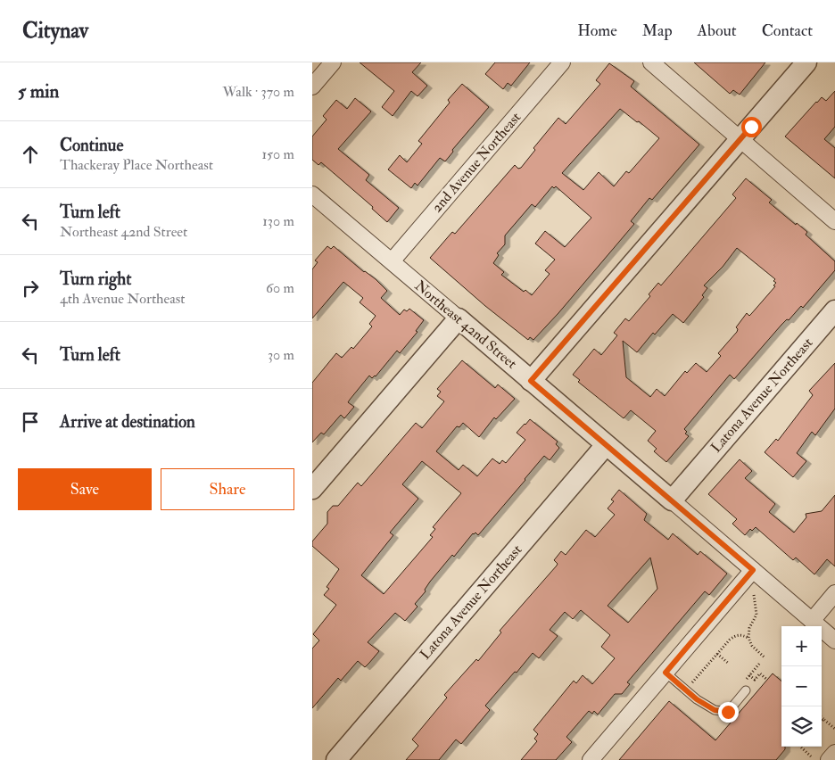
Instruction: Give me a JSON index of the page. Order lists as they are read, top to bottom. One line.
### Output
{"streets":{"street":["2nd Avenue Northeast","Northeast 42nd Street","Latona Avenue Northeast"]},"crossings":[["2nd Avenue Northeast","Northeast 42nd Street"],["Northeast 42nd Street","Latona Avenue Northeast"]],"page":{"header":"Citynav","nav":["Home","Map","About","Contact"],"heading":["5 min","Walk · 370 m"],"list":[["Continue","Thackeray Place Northeast","150 m"],["Turn left","Northeast 42nd Street","130 m"],["Turn right","4th Avenue Northeast","60 m"],["Turn left","30 m"],"Arrive at destination"],"buttons":["Save","Share"],"map_buttons":["+","−"]}}
